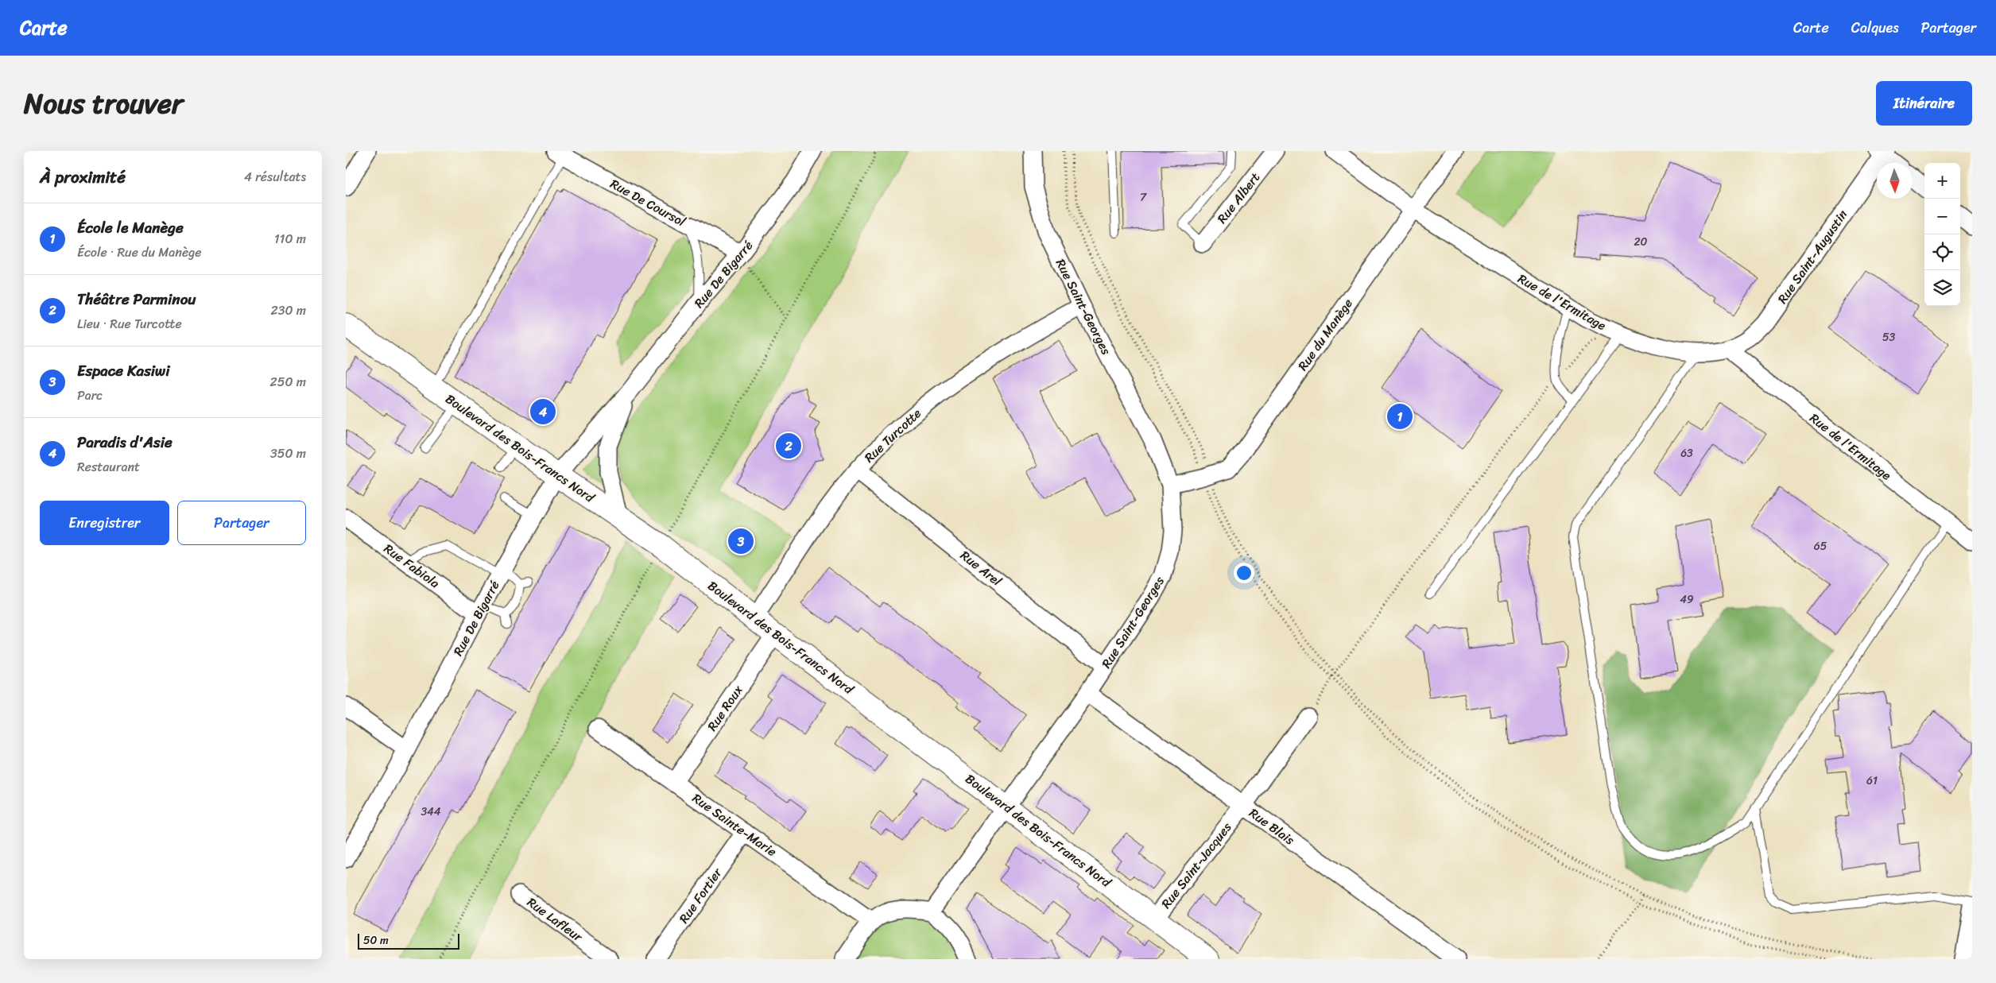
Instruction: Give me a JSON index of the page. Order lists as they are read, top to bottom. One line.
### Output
{"streets":{"street":["Rue Albert","Rue De Coursol","Rue Saint-Augustin","Rue De Bigarré","Rue de l'Ermitage","Rue Saint-Georges","Rue du Manège","Rue Turcotte","Boulevard des Bois-Francs Nord","Rue Fabiola","Rue Arel","Rue Roux","Rue Sainte-Marie","Rue Blais","Rue Saint-Jacques","Rue Fortier","Rue Lafleur"]},"crossings":[["Rue De Coursol","Rue De Bigarré"],["Rue Saint-Augustin","Rue de l'Ermitage"],["Rue De Bigarré","Boulevard des Bois-Francs Nord"],["Rue De Bigarré","Rue Fabiola"],["Rue de l'Ermitage","Rue du Manège"],["Rue Saint-Georges","Rue du Manège"],["Rue Saint-Georges","Rue Turcotte"],["Rue Saint-Georges","Boulevard des Bois-Francs Nord"],["Rue Saint-Georges","Rue Arel"],["Rue Saint-Georges","Rue Blais"],["Rue Turcotte","Boulevard des Bois-Francs Nord"],["Rue Turcotte","Rue Arel"],["Boulevard des Bois-Francs Nord","Rue Roux"],["Boulevard des Bois-Francs Nord","Rue Saint-Jacques"],["Rue Roux","Rue Sainte-Marie"],["Rue Sainte-Marie","Rue Fortier"],["Rue Blais","Rue Saint-Jacques"]],"house_numbers":["7","20","53","63","65","49","61","344"],"scale_bar":"50 m","north":"bottom","page":{"header":"Carte","nav":["Carte","Calques","Partager"],"title":"Nous trouver","buttons":["Itinéraire",["Enregistrer","Partager"]],"heading":["À proximité","4 résultats"],"map_buttons":["+","−"],"list":[{"mark":"1","name":"École le Manège","note":"École · Rue du Manège","value":"110 m"},{"mark":"2","name":"Théâtre Parminou","note":"Lieu · Rue Turcotte","value":"230 m"},{"mark":"3","name":"Espace Kasiwi","note":"Parc","value":"250 m"},{"mark":"4","name":"Paradis d'Asie","note":"Restaurant","value":"350 m"}],"pins":["4","1","2","3"],"scale":"50 m"}}
